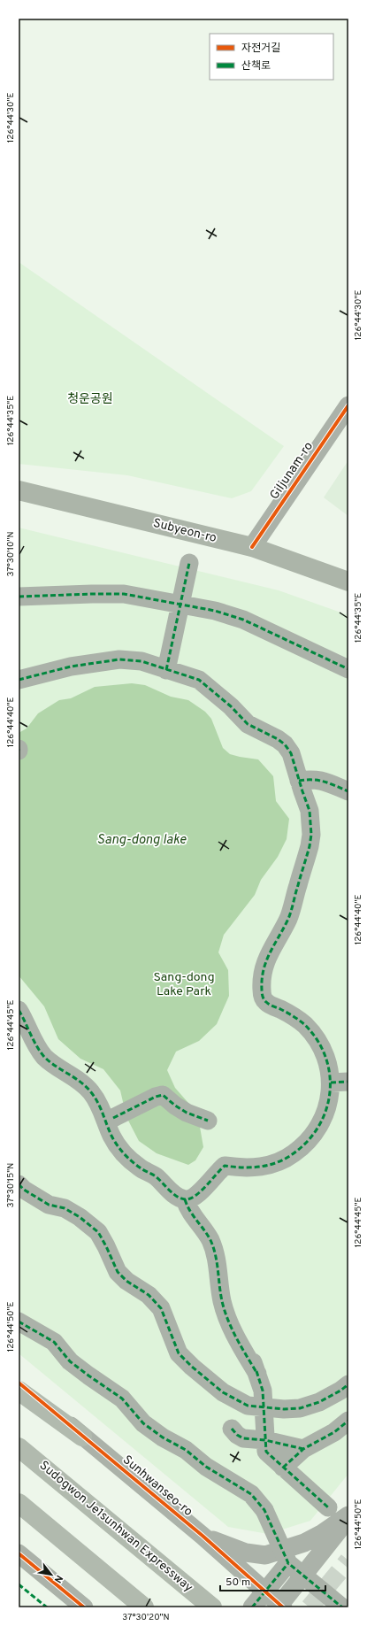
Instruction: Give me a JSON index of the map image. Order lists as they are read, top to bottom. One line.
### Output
{"streets":{"highway":["Sudogwon Je1sunhwan Expressway"],"main road":["Subyeon-ro"],"street":["Giljunam-ro","Sunhwanseo-ro"]},"crossings":[["Giljunam-ro","Subyeon-ro"]],"water":["Sang-dong lake"],"parks":["청운공원","Sang-dong Lake Park"],"legend":["자전거길","산책로"],"scale_bar":"50 m","north":"bottom right","coordinates":["126°44'30\"E","126°44'35\"E","37°30'10\"N","126°44'40\"E","126°44'45\"E","37°30'15\"N","126°44'50\"E","37°30'20\"N"]}
